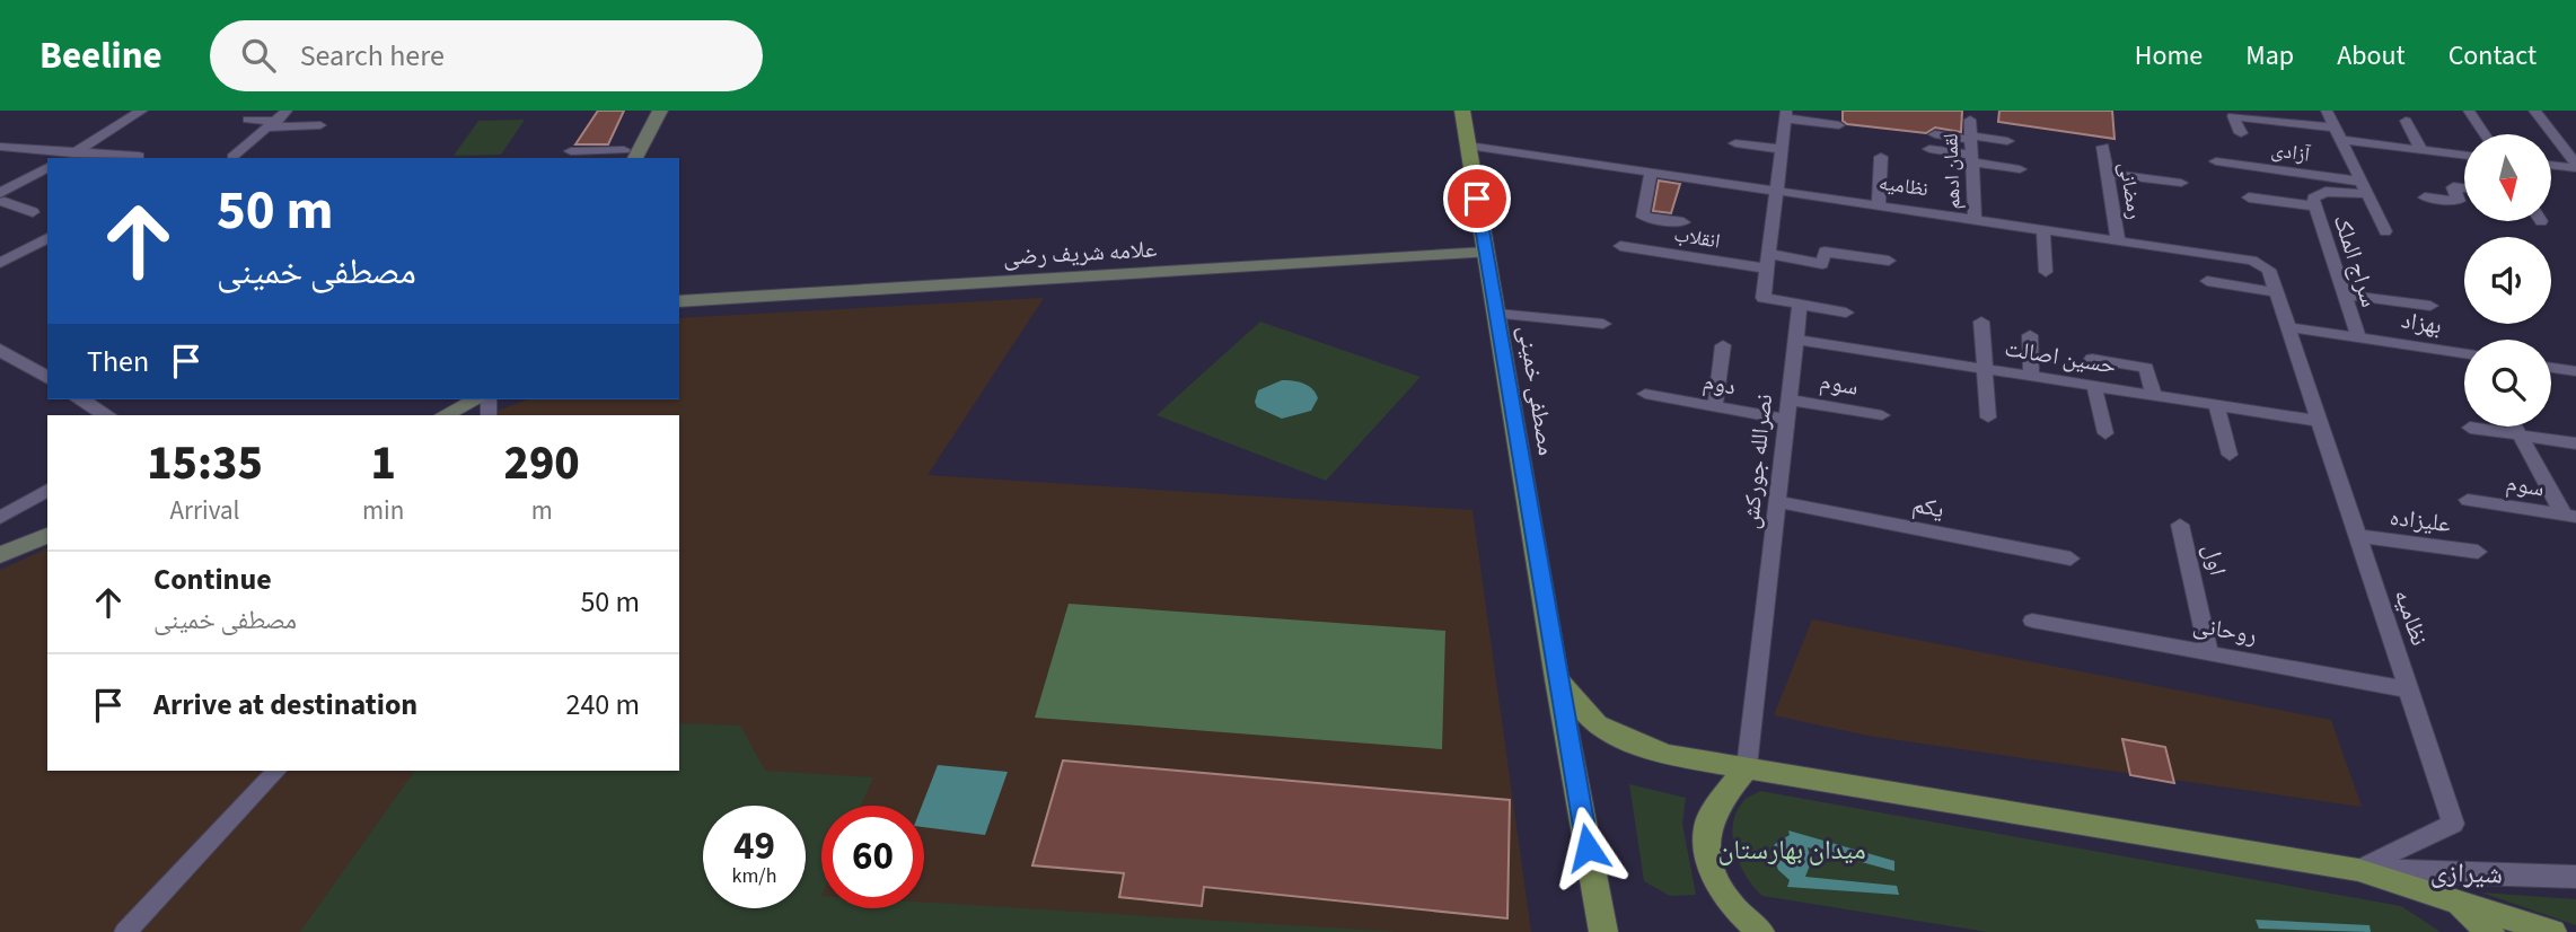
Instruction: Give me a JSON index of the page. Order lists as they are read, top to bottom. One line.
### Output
{"streets":{"main road":["علامه شریف رضی","مصطفی خمینی"],"street":["آزادی","لقمان ادهم","نظامیه","رمضانی","انقلاب","سراج الملک","بهزاد","حسین اصالت","دوم","سوم","نصرالله جورکش","یکم","علیزاده","اول","روحانی","شیرازی"]},"crossings":[["آزادی","سراج الملک"],["لقمان ادهم","نظامیه"],["نظامیه","رمضانی"],["نظامیه","حسین اصالت"],["نظامیه","مصطفی خمینی"],["نظامیه","علیزاده"],["نظامیه","روحانی"],["نظامیه","شیرازی"],["علامه شریف رضی","مصطفی خمینی"],["سراج الملک","بهزاد"],["حسین اصالت","نصرالله جورکش"],["دوم","نصرالله جورکش"],["سوم","نصرالله جورکش"],["نصرالله جورکش","یکم"],["اول","روحانی"]],"parks":["میدان بهارستان"],"north":"bottom","page":{"header":"Beeline","search":"Search here","nav":["Home","Map","About","Contact"],"turn":["50 m","مصطفی خمینی"],"then":"Then","eta":["15:35","Arrival","1","min","290","m"],"list":[{"name":"Continue","note":"مصطفی خمینی","value":"50 m"},{"name":"Arrive at destination","value":"240 m"}],"speed":"49 km/h","limit":"60"}}
